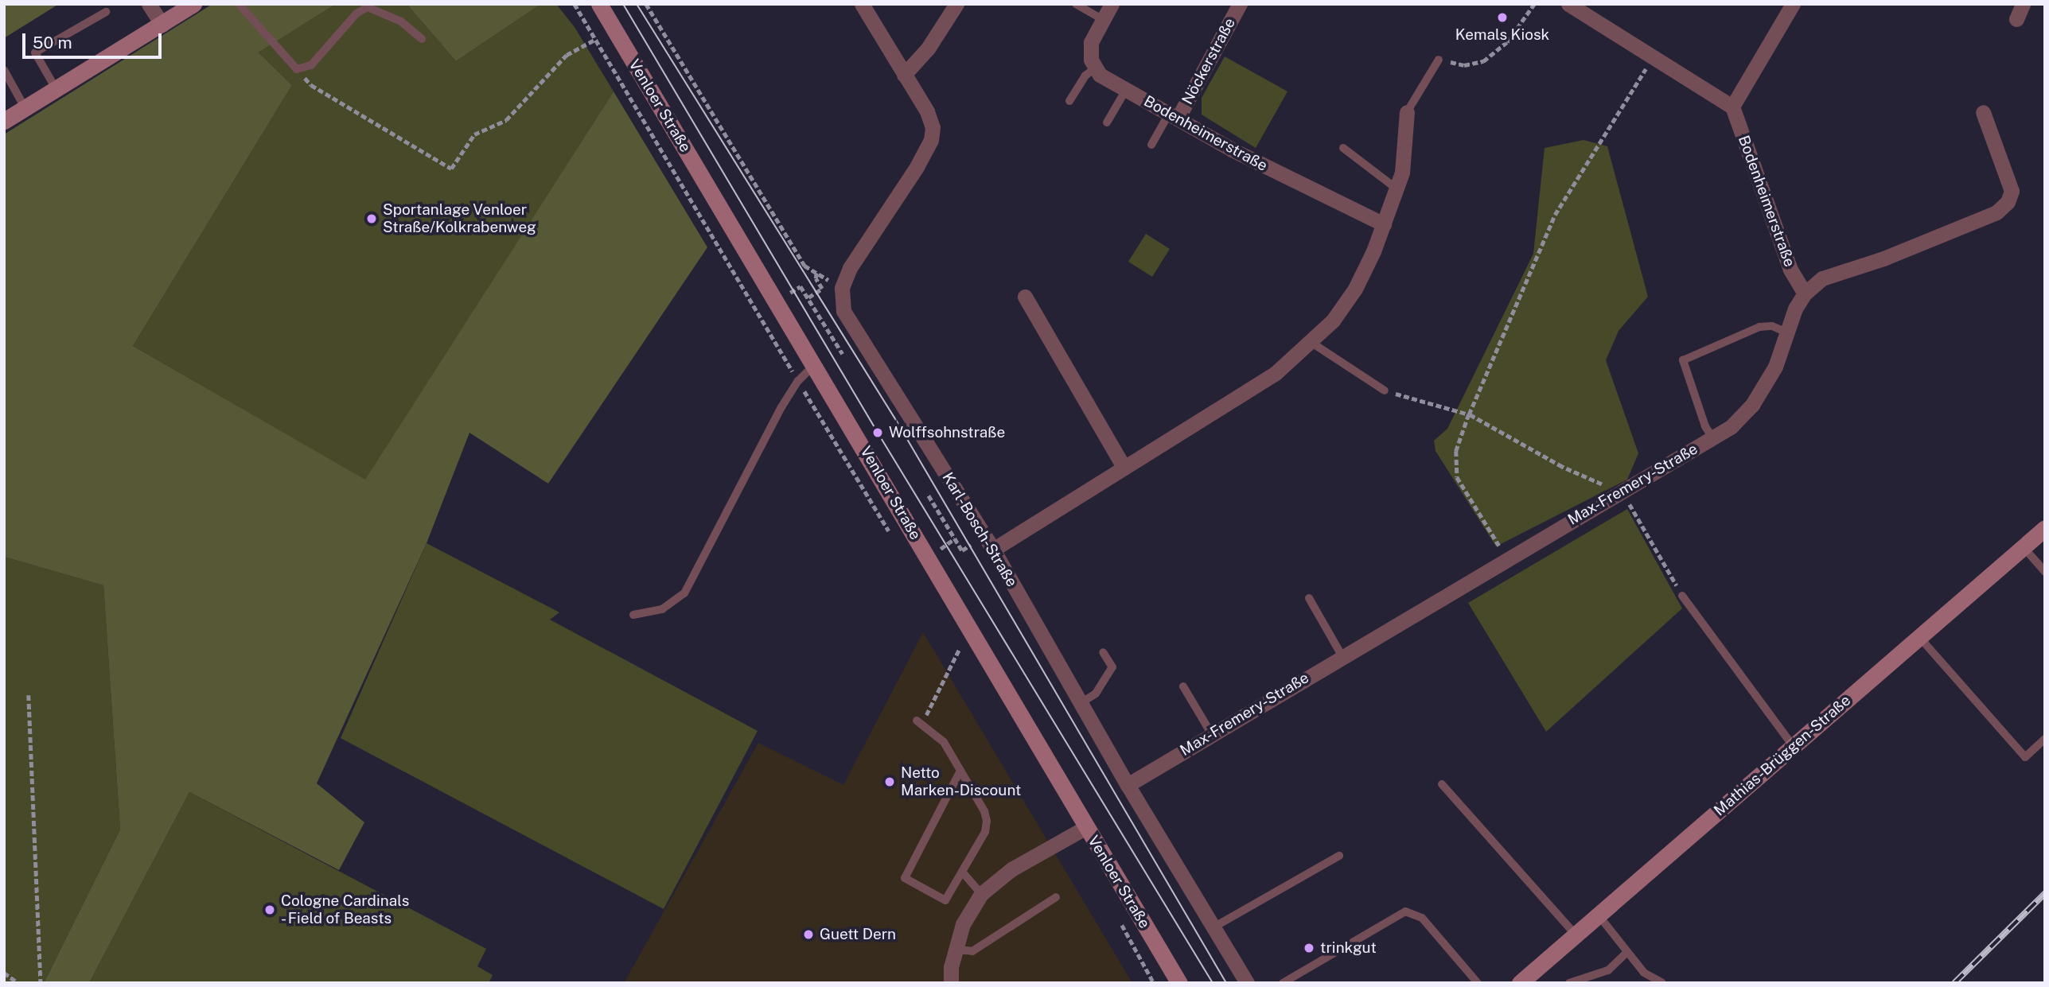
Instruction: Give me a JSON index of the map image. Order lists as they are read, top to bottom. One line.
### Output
{"streets":{"main road":["Venloer Straße","Mathias-Brüggen-Straße"],"street":["Nöckerstraße","Bodenheimerstraße","Max-Fremery-Straße","Karl-Bosch-Straße"]},"crossings":[["Nöckerstraße","Bodenheimerstraße"],["Bodenheimerstraße","Max-Fremery-Straße"],["Max-Fremery-Straße","Karl-Bosch-Straße"]],"places":["Kemals Kiosk","Sportanlage Venloer Straße/Kolkrabenweg","Wolffsohnstraße","Netto Marken-Discount","Cologne Cardinals - Field of Beasts","Guett Dern","trinkgut"],"scale_bar":"50 m"}
